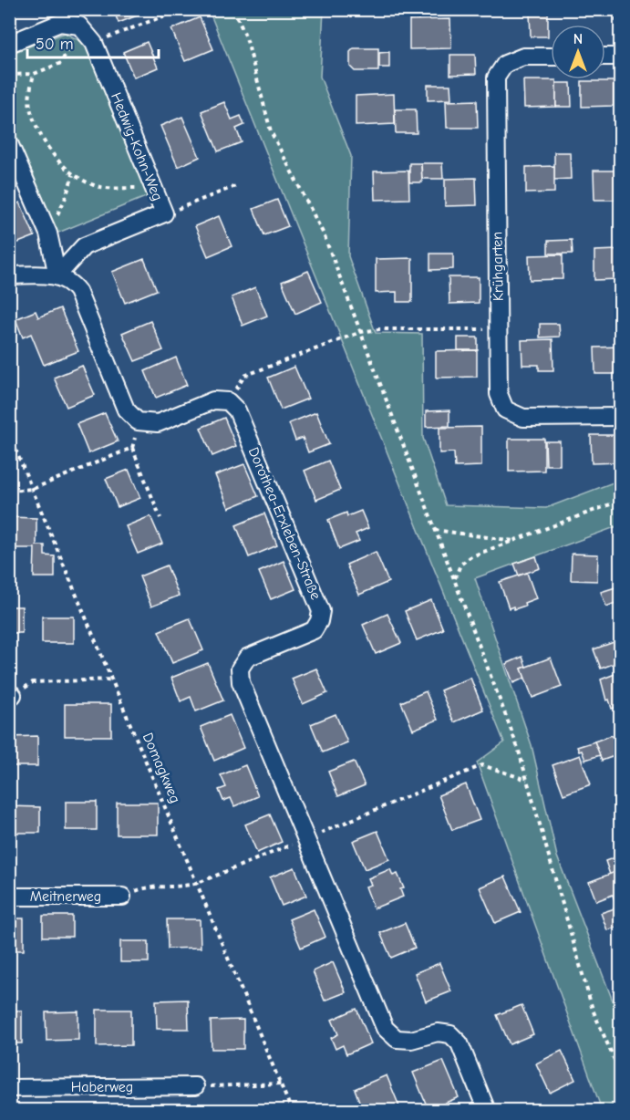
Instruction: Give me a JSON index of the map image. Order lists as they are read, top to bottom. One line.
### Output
{"streets":{"street":["Hedwig-Kohn-Weg","Krühgarten","Dorothea-Erxleben-Straße","Meitnerweg","Haberweg"],"path":["Domagkweg"]},"scale_bar":"50 m","north":"top"}
